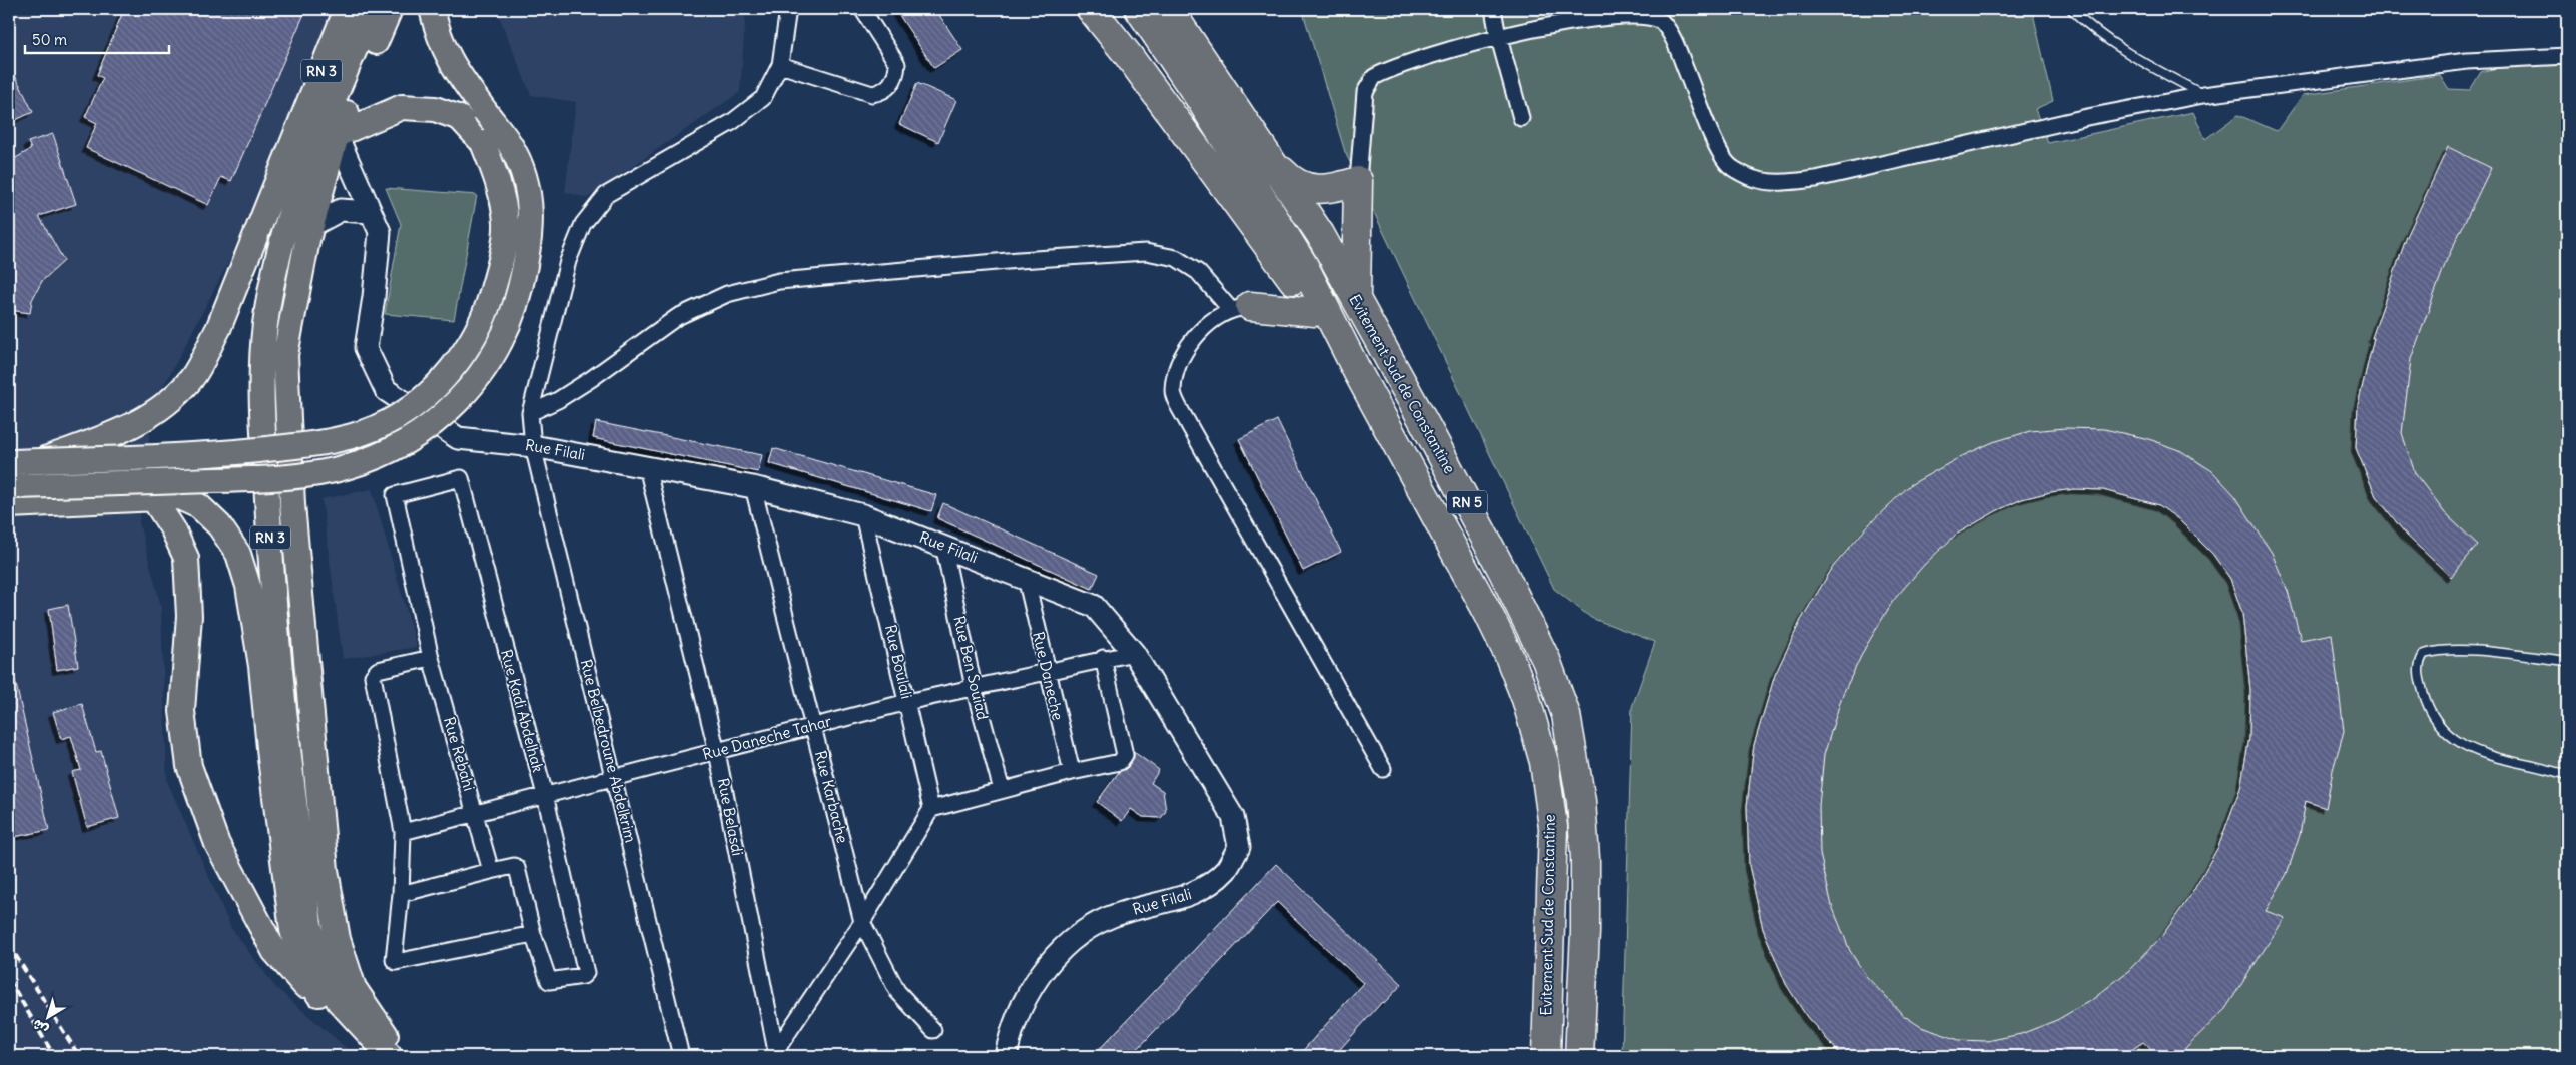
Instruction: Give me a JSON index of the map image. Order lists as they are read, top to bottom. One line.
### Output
{"streets":{"highway":["Evitement Sud de Constantine","RN 5"],"main road":["RN 3"],"street":["Rue Filali","Rue Boulali","Rue Ben Souiad","Rue Daneche","Rue Kadi Abdelhak","Rue Daneche Tahar","Rue Belbedroune Abdelkrim","Rue Rebahi","Rue Karbache","Rue Belasdi"]},"crossings":[["RN 3","Rue Filali"],["Rue Filali","Rue Boulali"],["Rue Filali","Rue Ben Souiad"],["Rue Filali","Rue Daneche"],["Rue Filali","Rue Daneche Tahar"],["Rue Filali","Rue Belbedroune Abdelkrim"],["Rue Filali","Rue Karbache"],["Rue Filali","Rue Belasdi"],["Rue Boulali","Rue Daneche Tahar"],["Rue Ben Souiad","Rue Daneche Tahar"],["Rue Daneche","Rue Daneche Tahar"],["Rue Kadi Abdelhak","Rue Daneche Tahar"],["Rue Kadi Abdelhak","Rue Rebahi"],["Rue Daneche Tahar","Rue Belbedroune Abdelkrim"],["Rue Daneche Tahar","Rue Rebahi"],["Rue Daneche Tahar","Rue Karbache"],["Rue Daneche Tahar","Rue Belasdi"]],"scale_bar":"50 m","north":"bottom left"}
